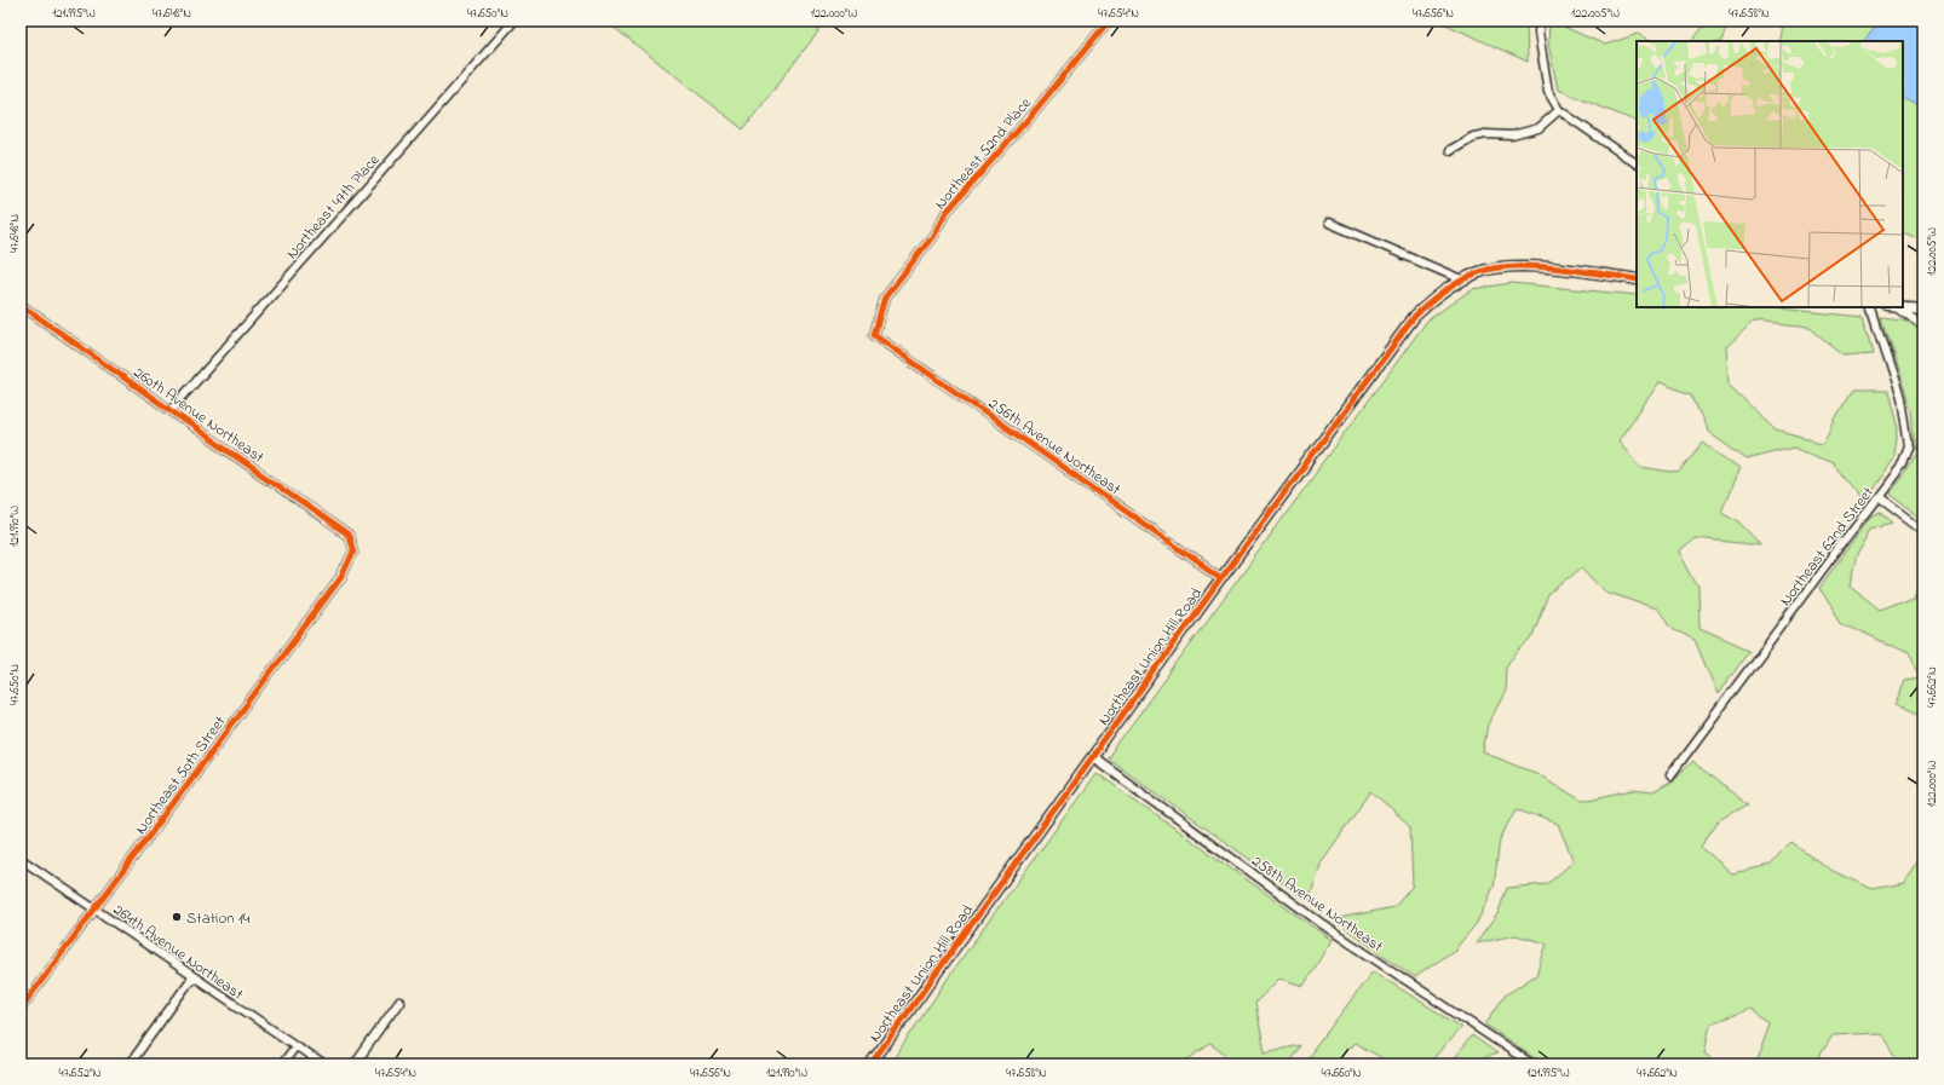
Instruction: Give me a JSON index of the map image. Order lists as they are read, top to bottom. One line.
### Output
{"streets":{"street":["Northeast 52nd Place","Northeast 47th Place","260th Avenue Northeast","256th Avenue Northeast","Northeast 62nd Street","Northeast Union Hill Road","Northeast 50th Street","258th Avenue Northeast","264th Avenue Northeast"]},"crossings":[["Northeast 52nd Place","256th Avenue Northeast"],["Northeast 47th Place","260th Avenue Northeast"],["260th Avenue Northeast","Northeast 50th Street"],["256th Avenue Northeast","Northeast Union Hill Road"],["Northeast Union Hill Road","258th Avenue Northeast"],["Northeast 50th Street","264th Avenue Northeast"]],"places":["Station 14"],"coordinates":["121.995°W","47.648°N","47.650°N","122.000°W","47.654°N","47.656°N","122.005°W","47.658°N","121.990°W","47.662°N","47.652°N","47.660°N"]}
